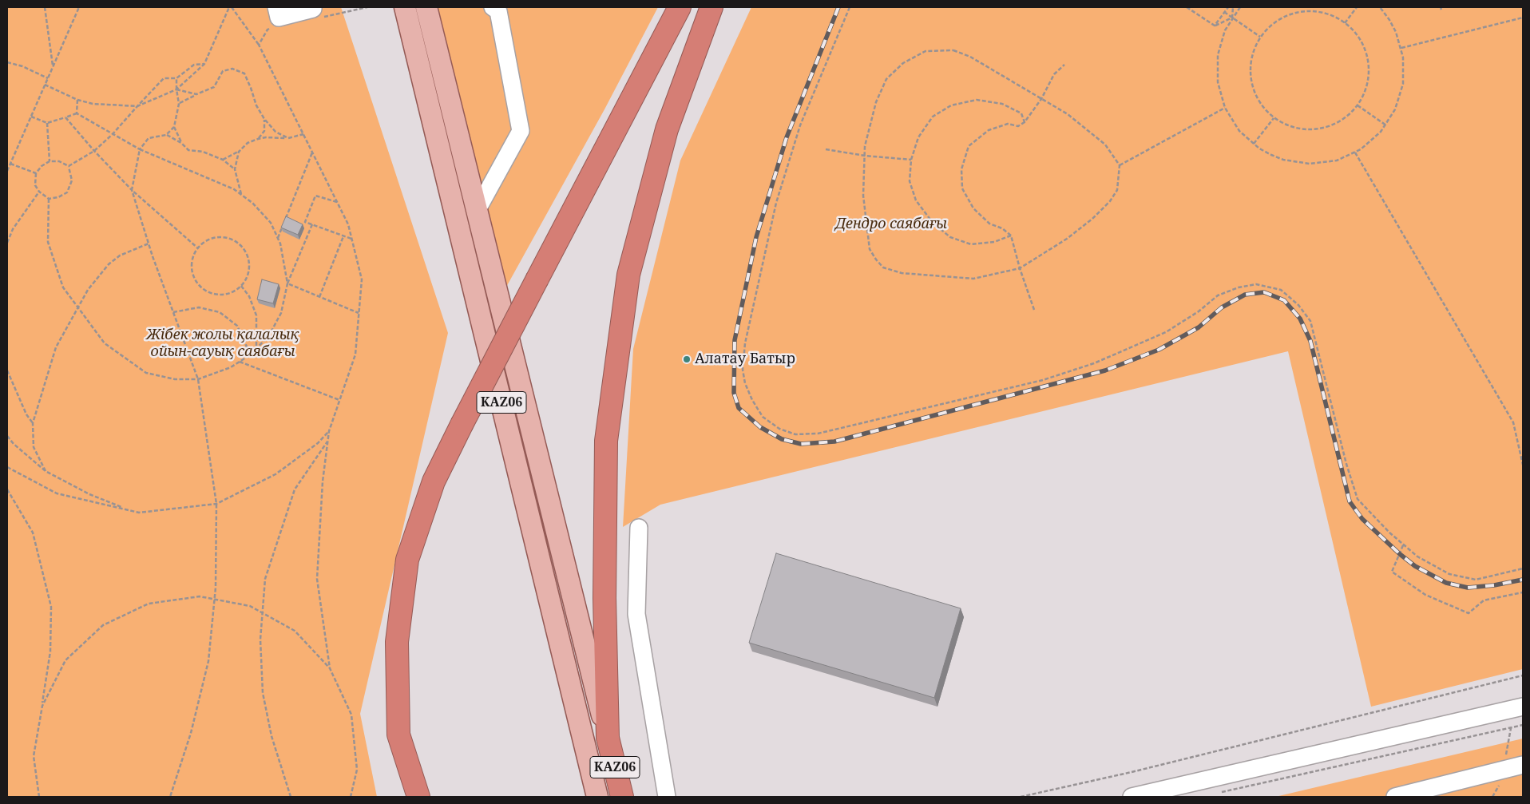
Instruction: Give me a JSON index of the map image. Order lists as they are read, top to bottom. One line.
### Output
{"streets":{"highway":["KАZ06"]},"parks":["Дендро саябағы","Жібек жолы қалалық ойын-сауық саябағы"],"places":["Алатау Батыр"]}
